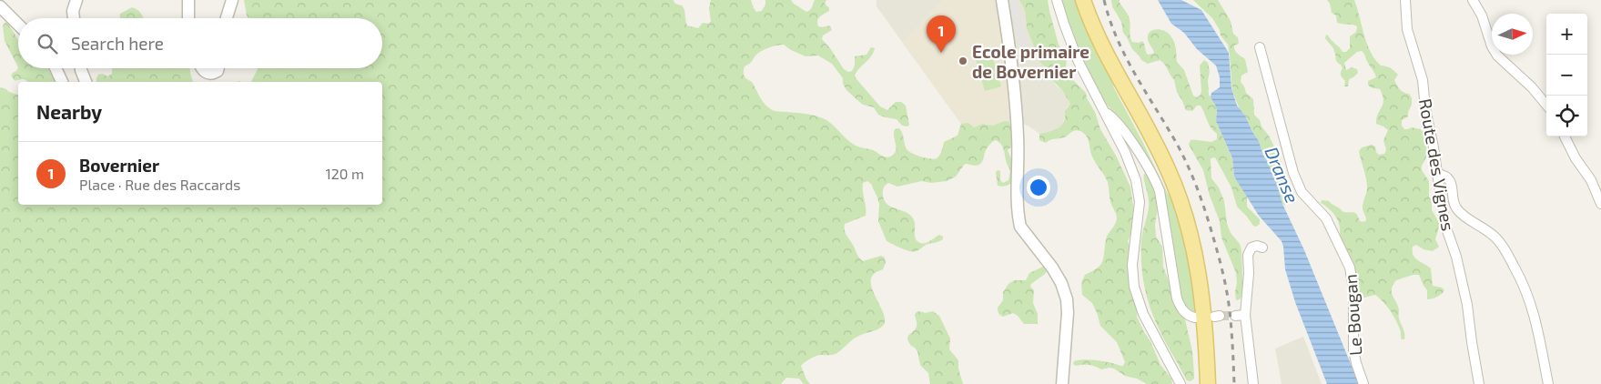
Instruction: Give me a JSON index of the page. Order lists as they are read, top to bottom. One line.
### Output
{"streets":{"street":["Route des Vignes","Le Bougan"]},"water":["Dranse"],"places":["Ecole primaire de Bovernier"],"north":"right","page":{"map_buttons":["+","−"],"pins":"1","search":"Search here","heading":"Nearby","list":[{"mark":"1","name":"Bovernier","note":"Place · Rue des Raccards","value":"120 m"}]}}
